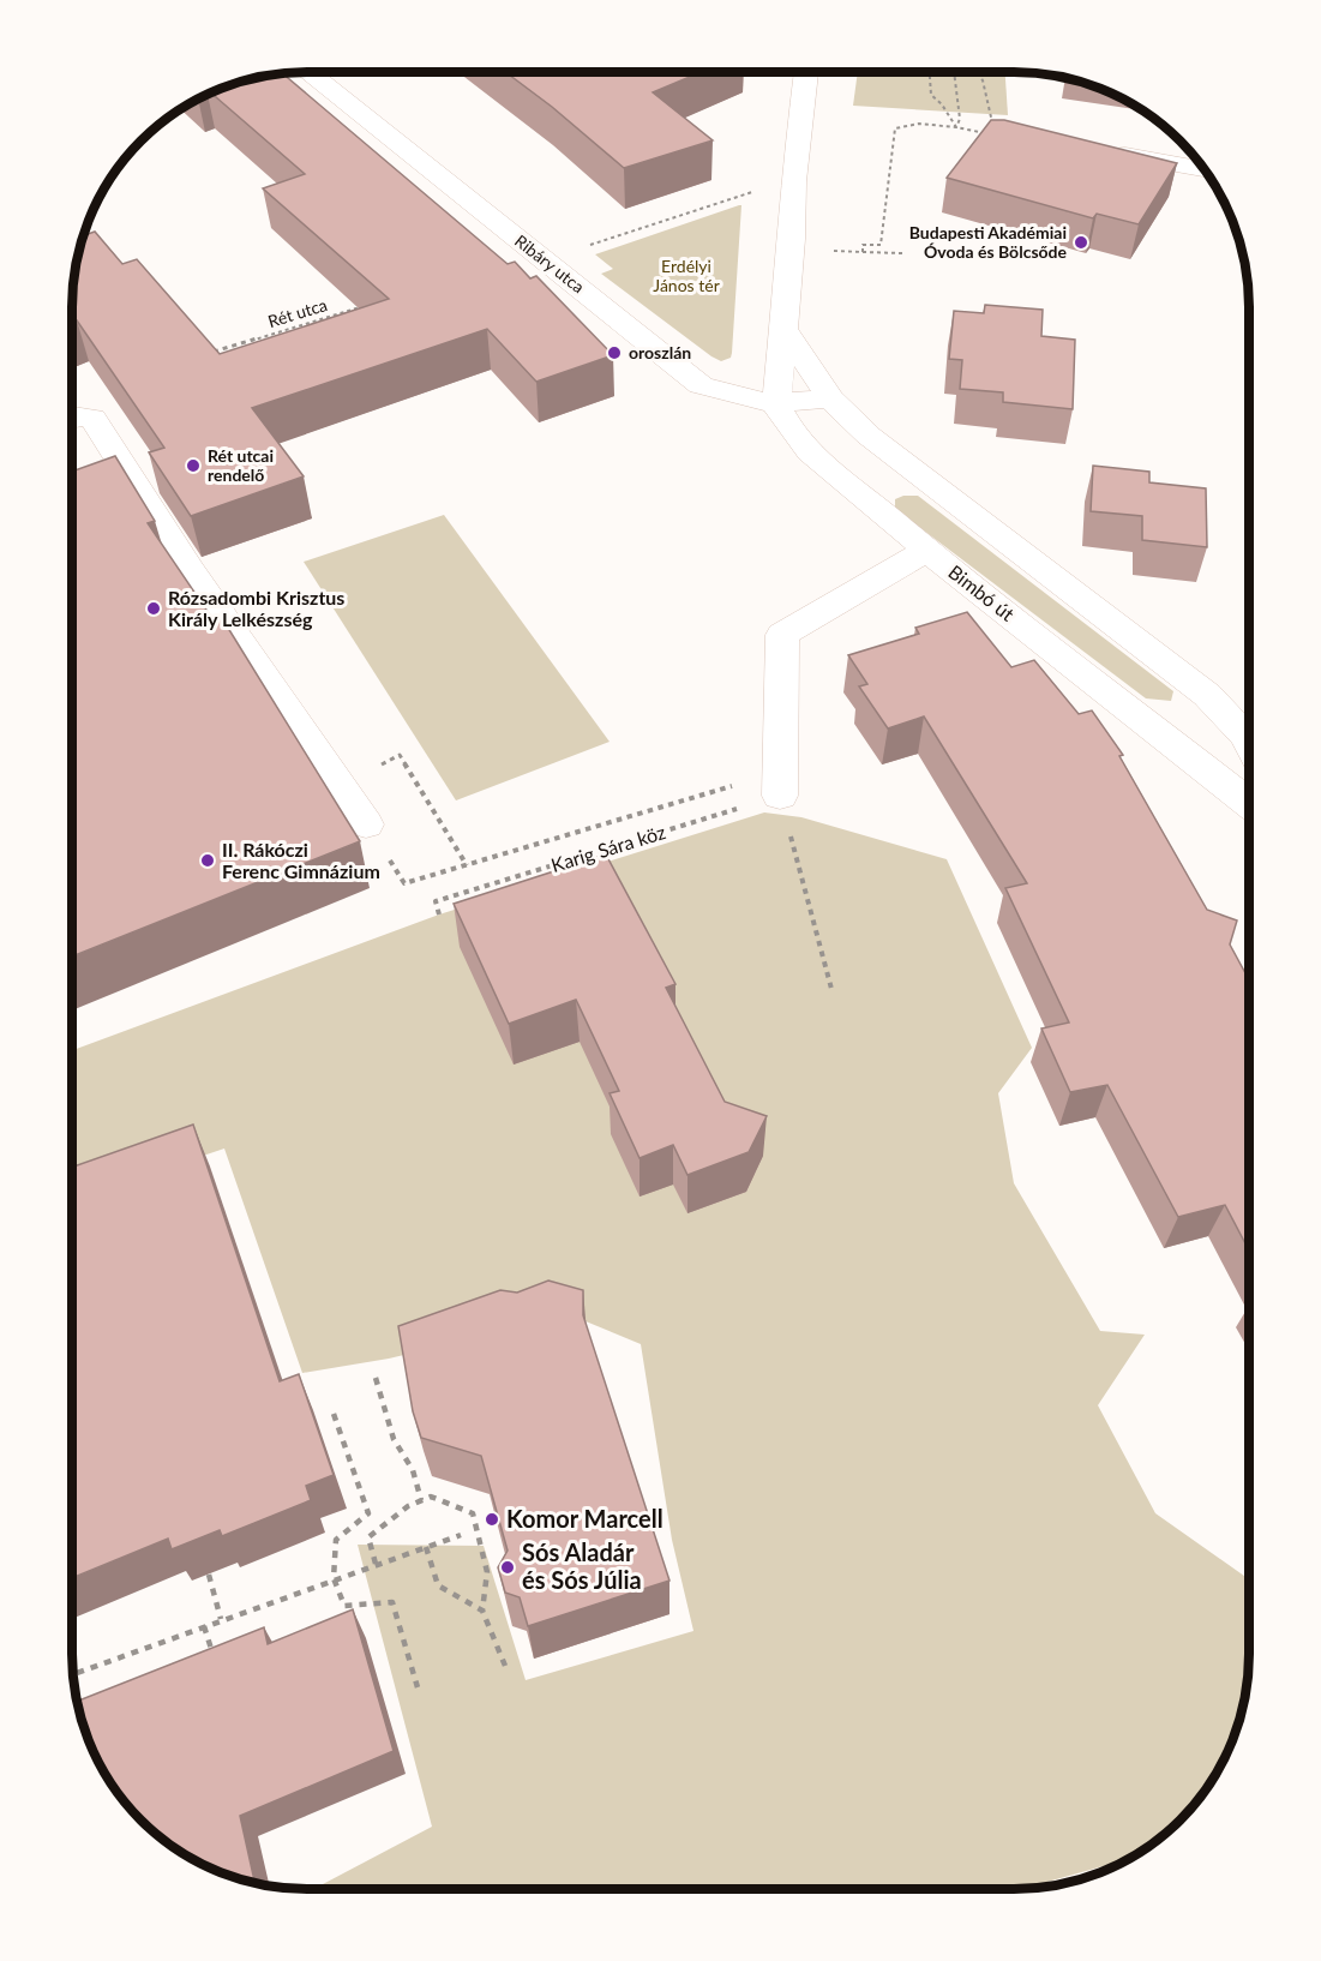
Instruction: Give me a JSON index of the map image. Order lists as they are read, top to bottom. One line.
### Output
{"streets":{"street":["Ribáry utca","Bimbó út"],"path":["Rét utca","Karig Sára köz"]},"crossings":[["Ribáry utca","Bimbó út"]],"parks":["Erdélyi János tér"],"places":["Budapesti Akadémiai Óvoda és Bölcsőde","oroszlán","Rét utcai rendelő","Rózsadombi Krisztus Király Lelkészség","II. Rákóczi Ferenc Gimnázium","Komor Marcell","Sós Aladár és Sós Júlia"]}
